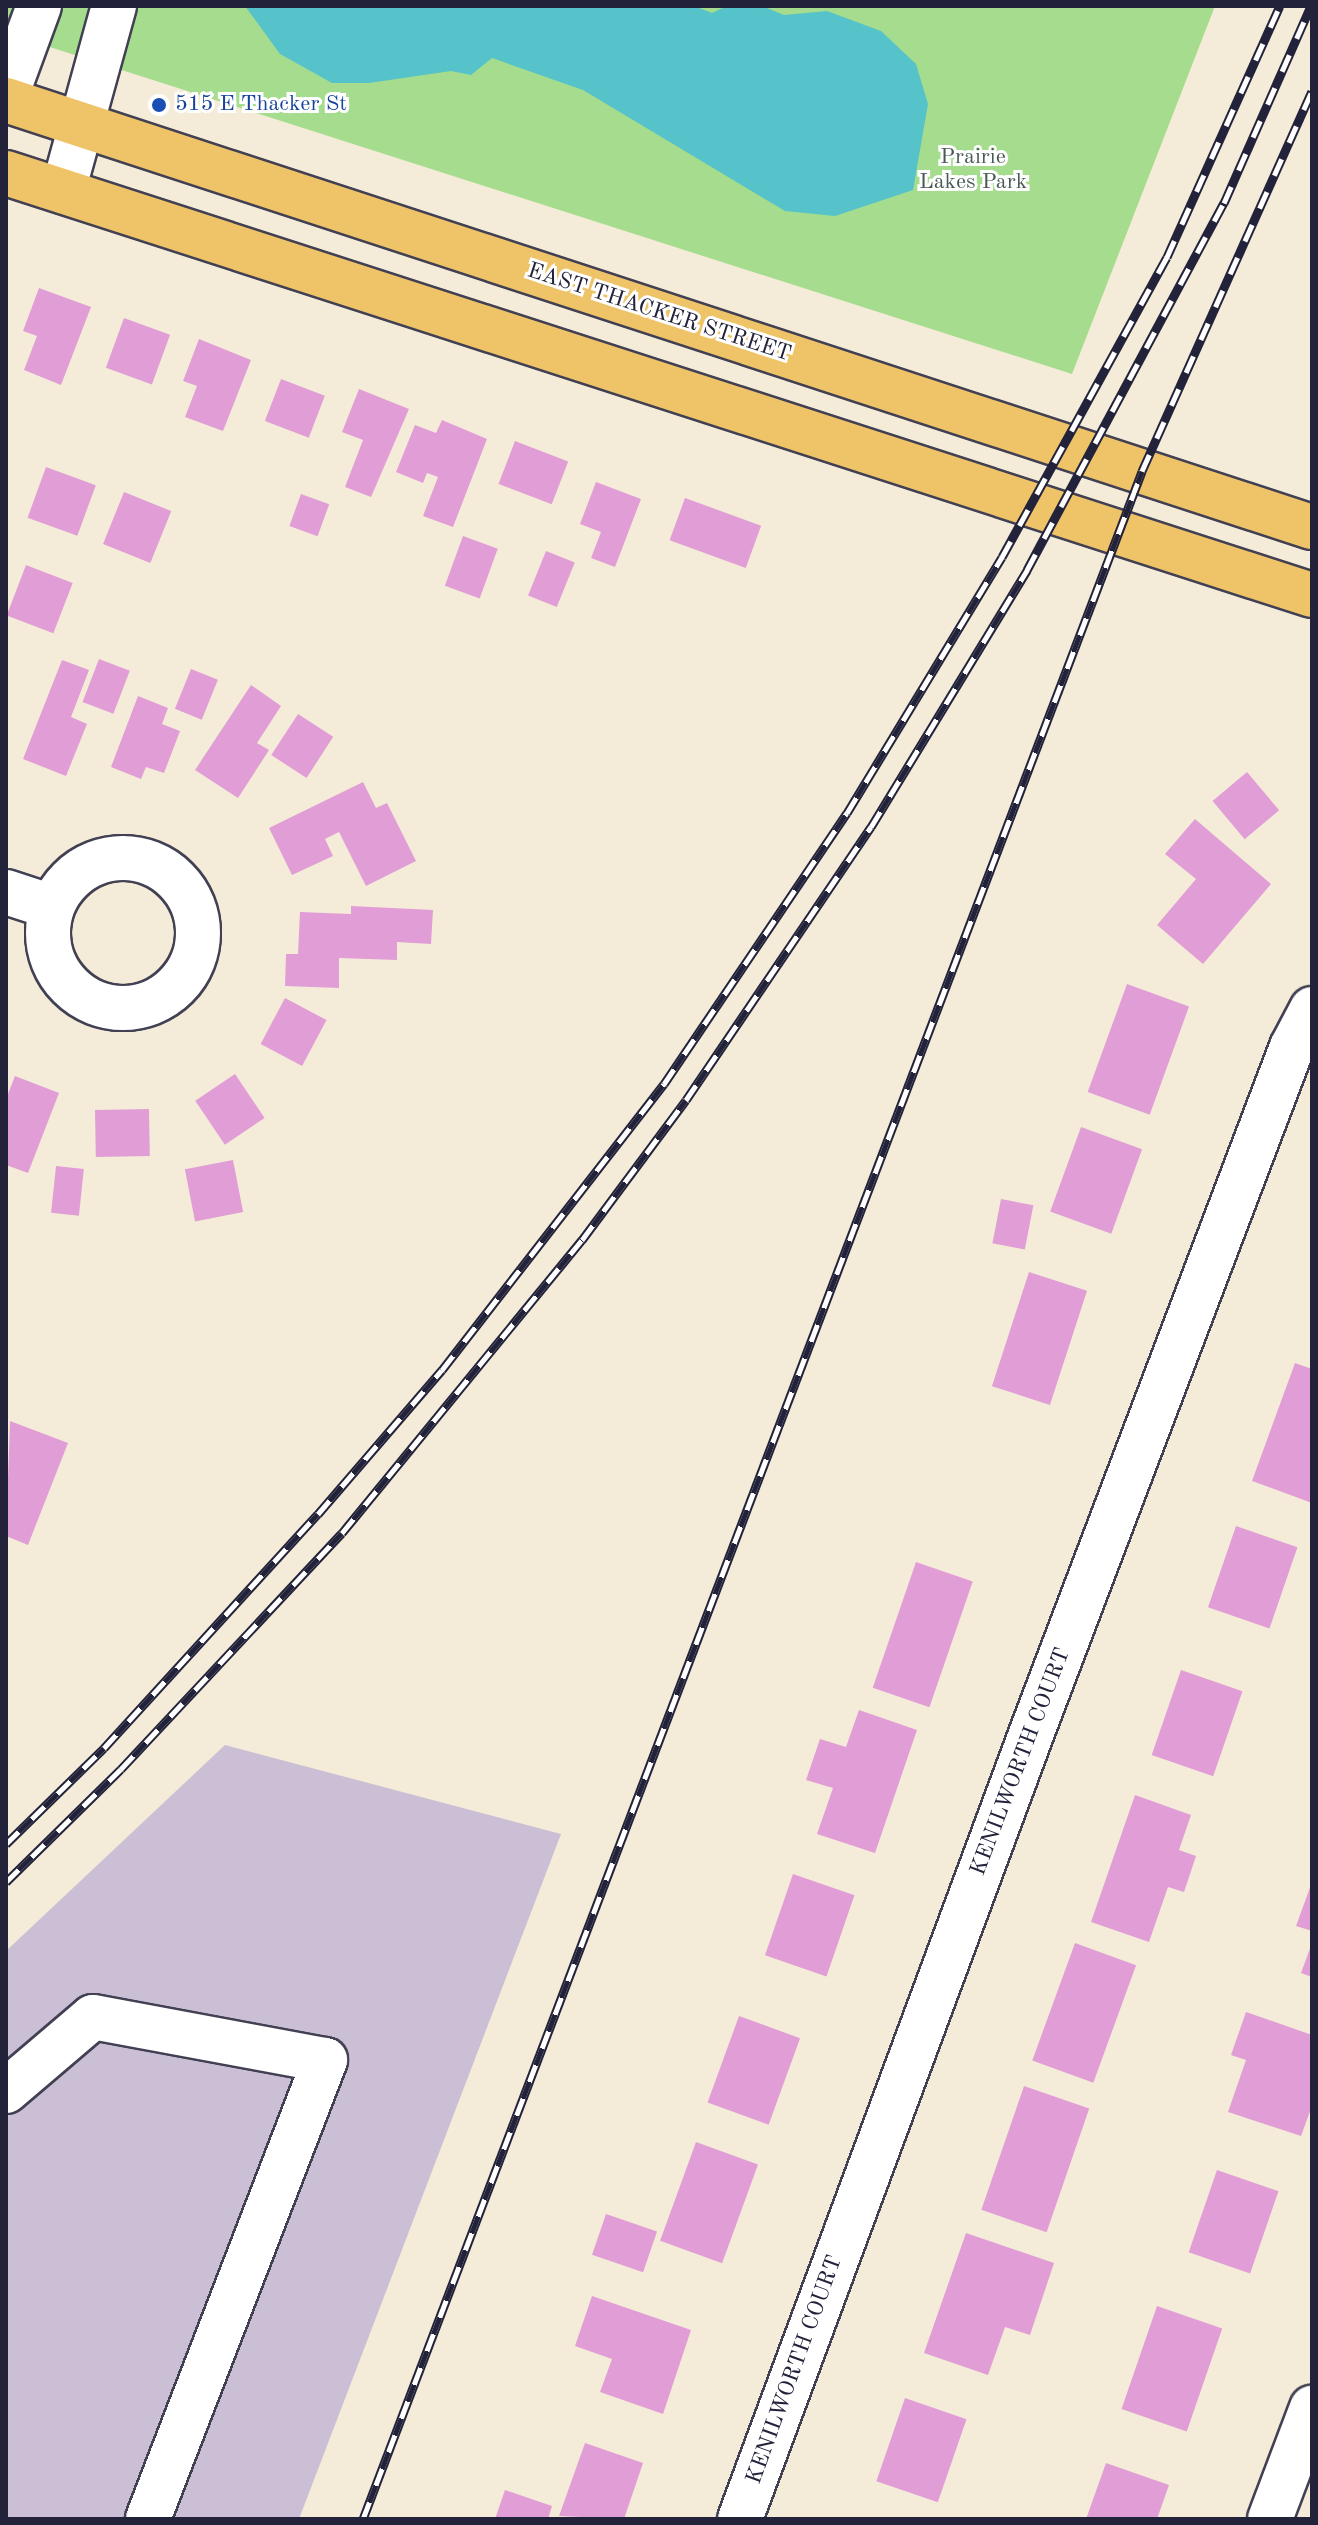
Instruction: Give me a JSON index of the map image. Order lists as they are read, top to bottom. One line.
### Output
{"streets":{"main road":["EAST THACKER STREET"],"street":["KENILWORTH COURT"]},"parks":["Prairie Lakes Park"],"places":["515 E Thacker St"]}
